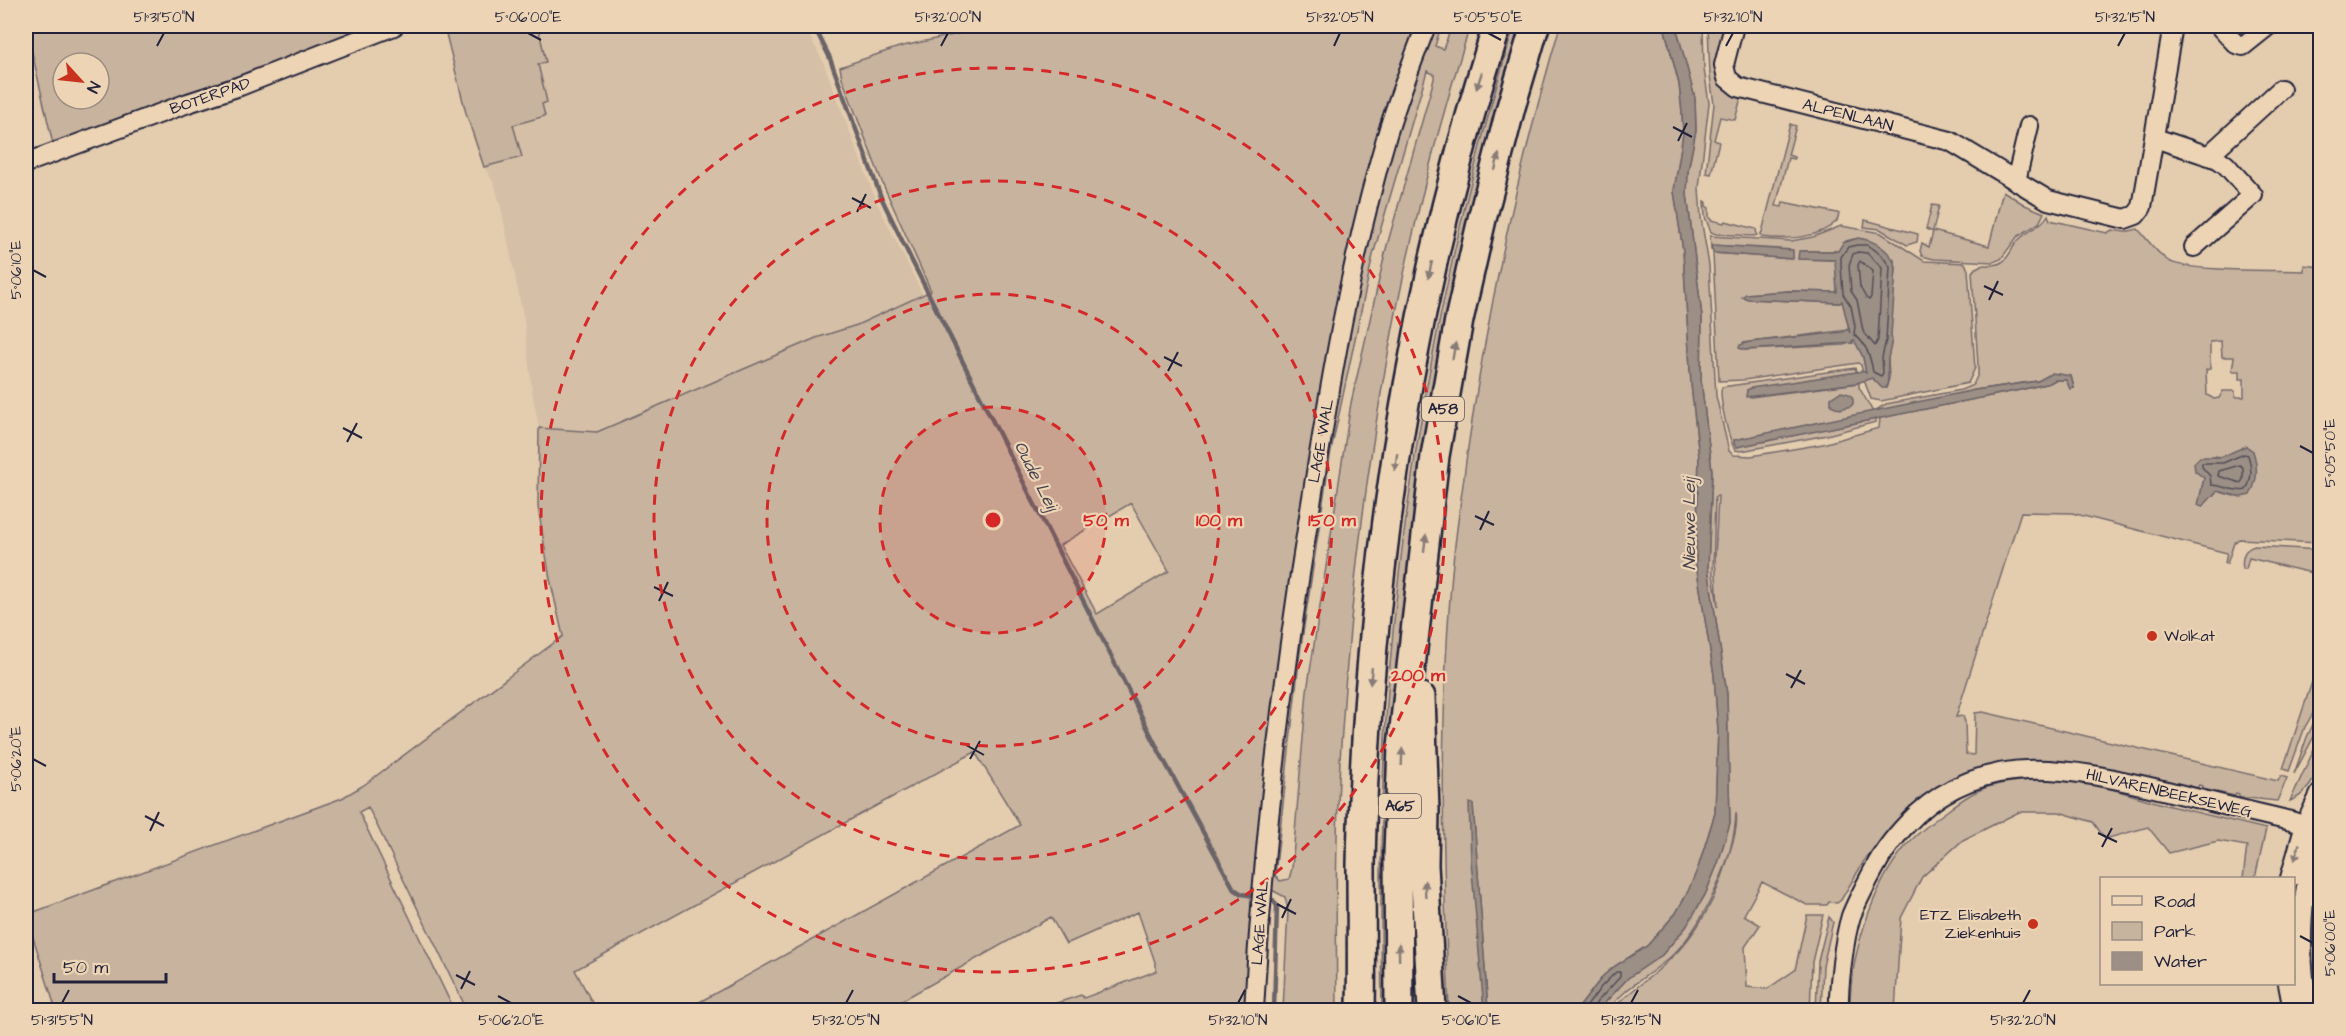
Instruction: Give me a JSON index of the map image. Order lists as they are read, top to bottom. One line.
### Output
{"streets":{"highway":["A58","A65"],"street":["BOTERPAD","ALPENLAAN","LAGE WAL","HILVARENBEEKSEWEG"]},"crossings":[["A58","A65"]],"water":["Oude Leij","Nieuwe Leij"],"places":["Wolkat","ETZ Elisabeth Ziekenhuis"],"legend":["Road","Park","Water"],"scale_bar":"50 m","north":"bottom right","coordinates":["51°31'50\"N","5°06'00\"E","51°32'00\"N","51°32'05\"N","5°05'50\"E","51°32'10\"N","51°32'15\"N","5°06'10\"E","5°06'20\"E","51°31'55\"N","51°32'20\"N"],"rings":["50 m","100 m","150 m","200 m"]}
